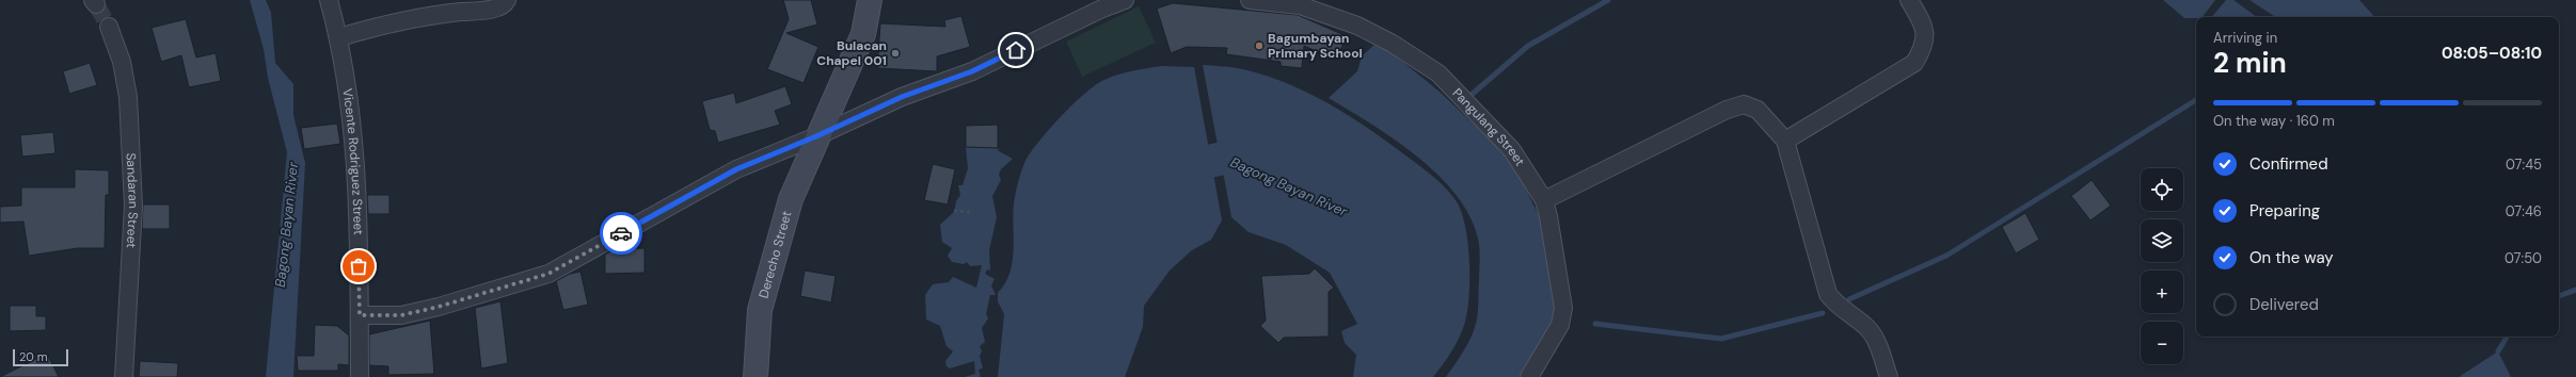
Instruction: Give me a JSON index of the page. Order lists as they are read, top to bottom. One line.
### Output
{"streets":{"main road":["Derecho Street"],"street":["Pangulang Street","Vicente Rodriguez Street","Sandaran Street"]},"water":["Bagong Bayan River"],"places":["Bagumbayan Primary School","Bulacan Chapel 001"],"scale_bar":"20 m","page":{"heading":["2 min","Arriving in","08:05–08:10"],"bar":"On the way · 160 m","list":[["Confirmed","07:45"],["Preparing","07:46"],["On the way","07:50"],"Delivered"],"map_buttons":["+","−"],"scale":"20 m"}}
